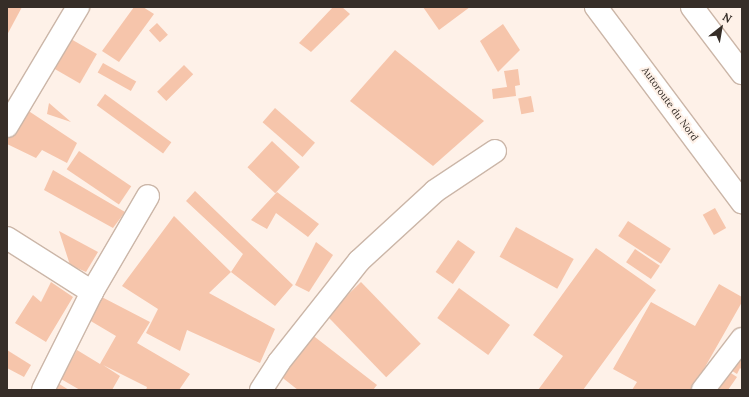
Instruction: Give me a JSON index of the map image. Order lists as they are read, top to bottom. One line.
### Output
{"streets":{"main road":["Autoroute du Nord"]},"north":"top right"}
